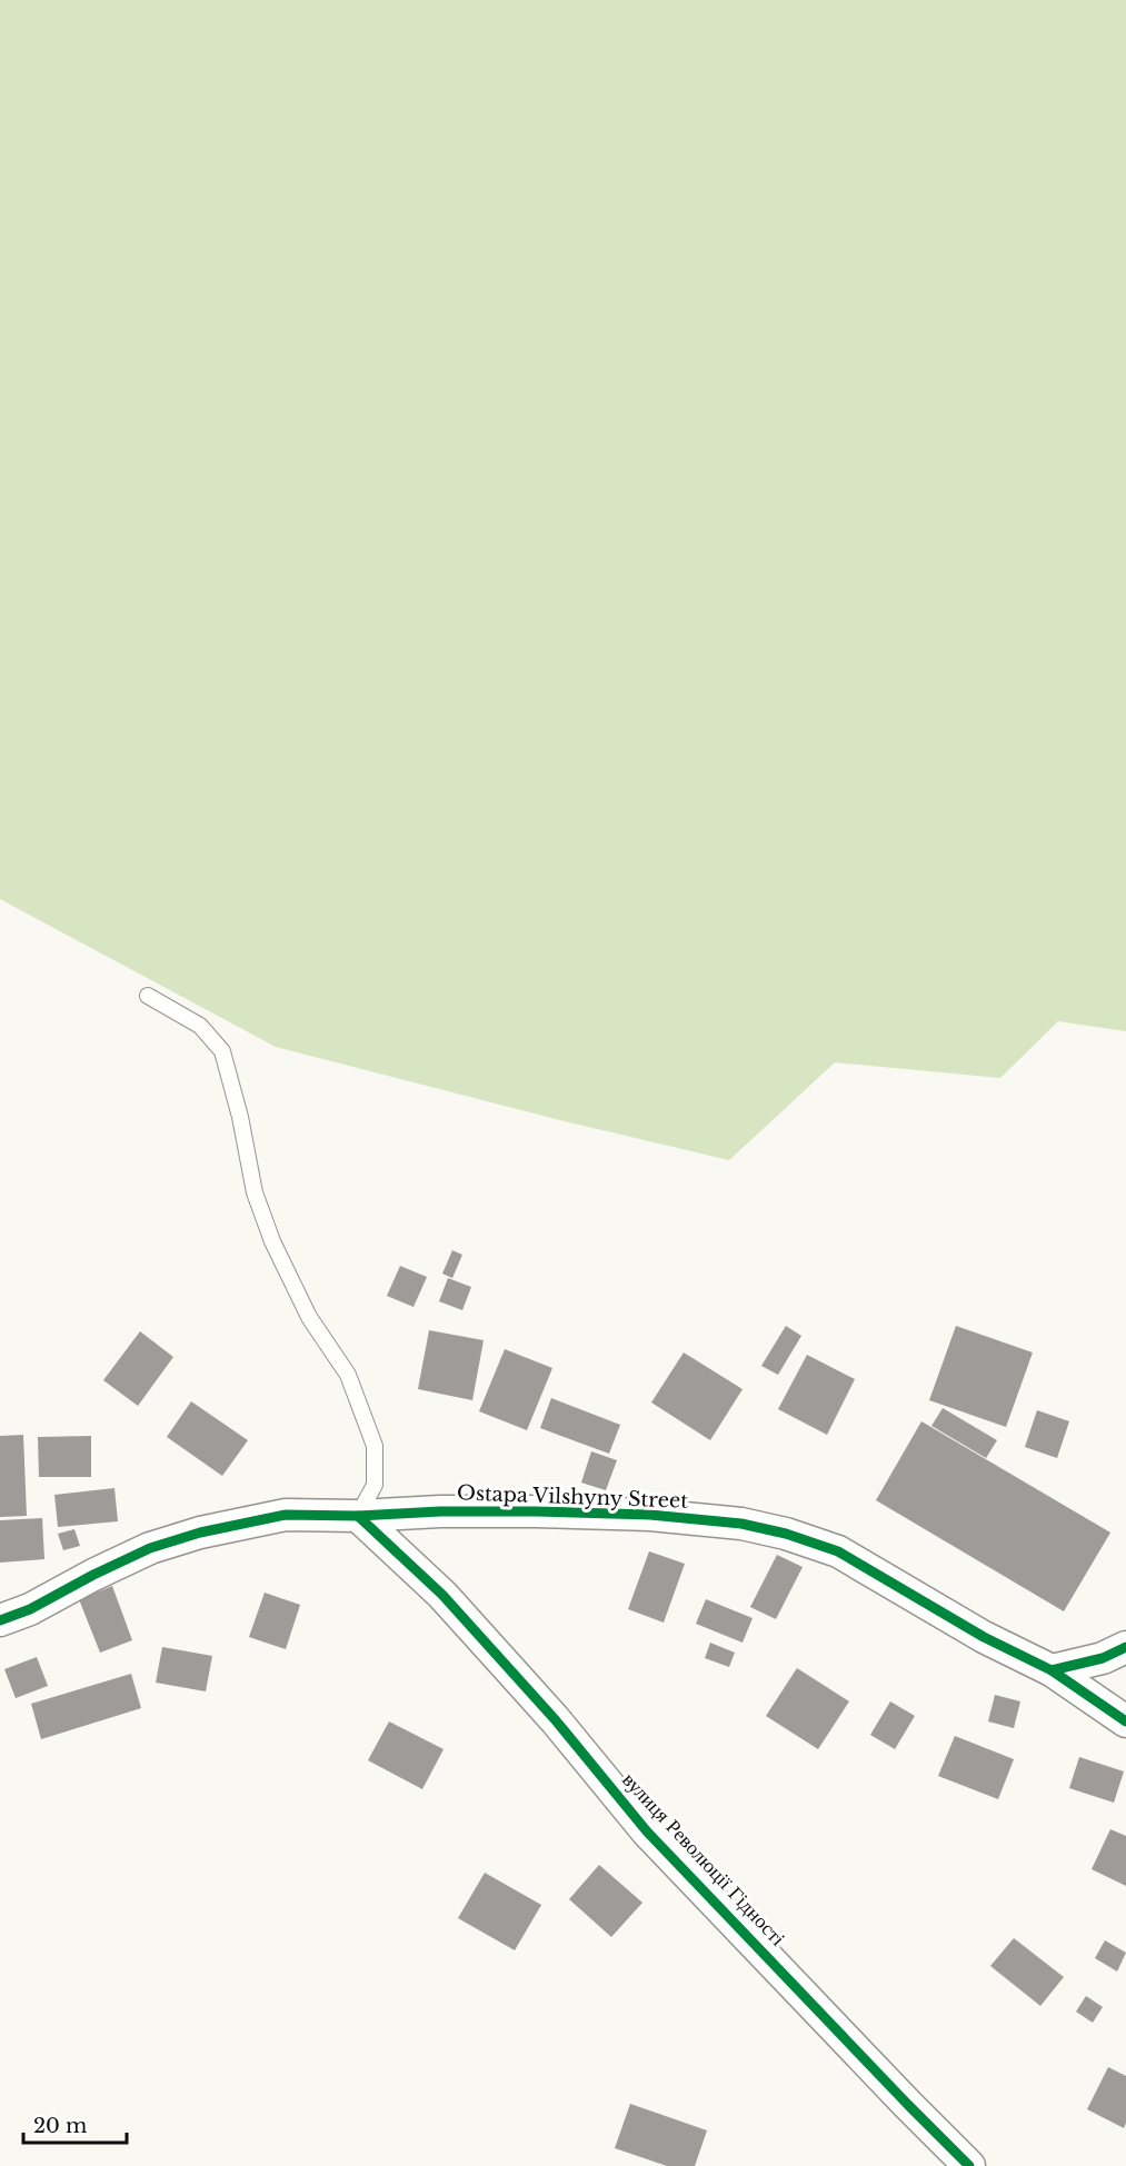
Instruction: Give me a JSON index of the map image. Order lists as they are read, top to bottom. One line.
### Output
{"streets":{"street":["Ostapa Vilshyny Street","вулиця Революції Гідності"]},"crossings":[["Ostapa Vilshyny Street","вулиця Революції Гідності"]],"scale_bar":"20 m"}
